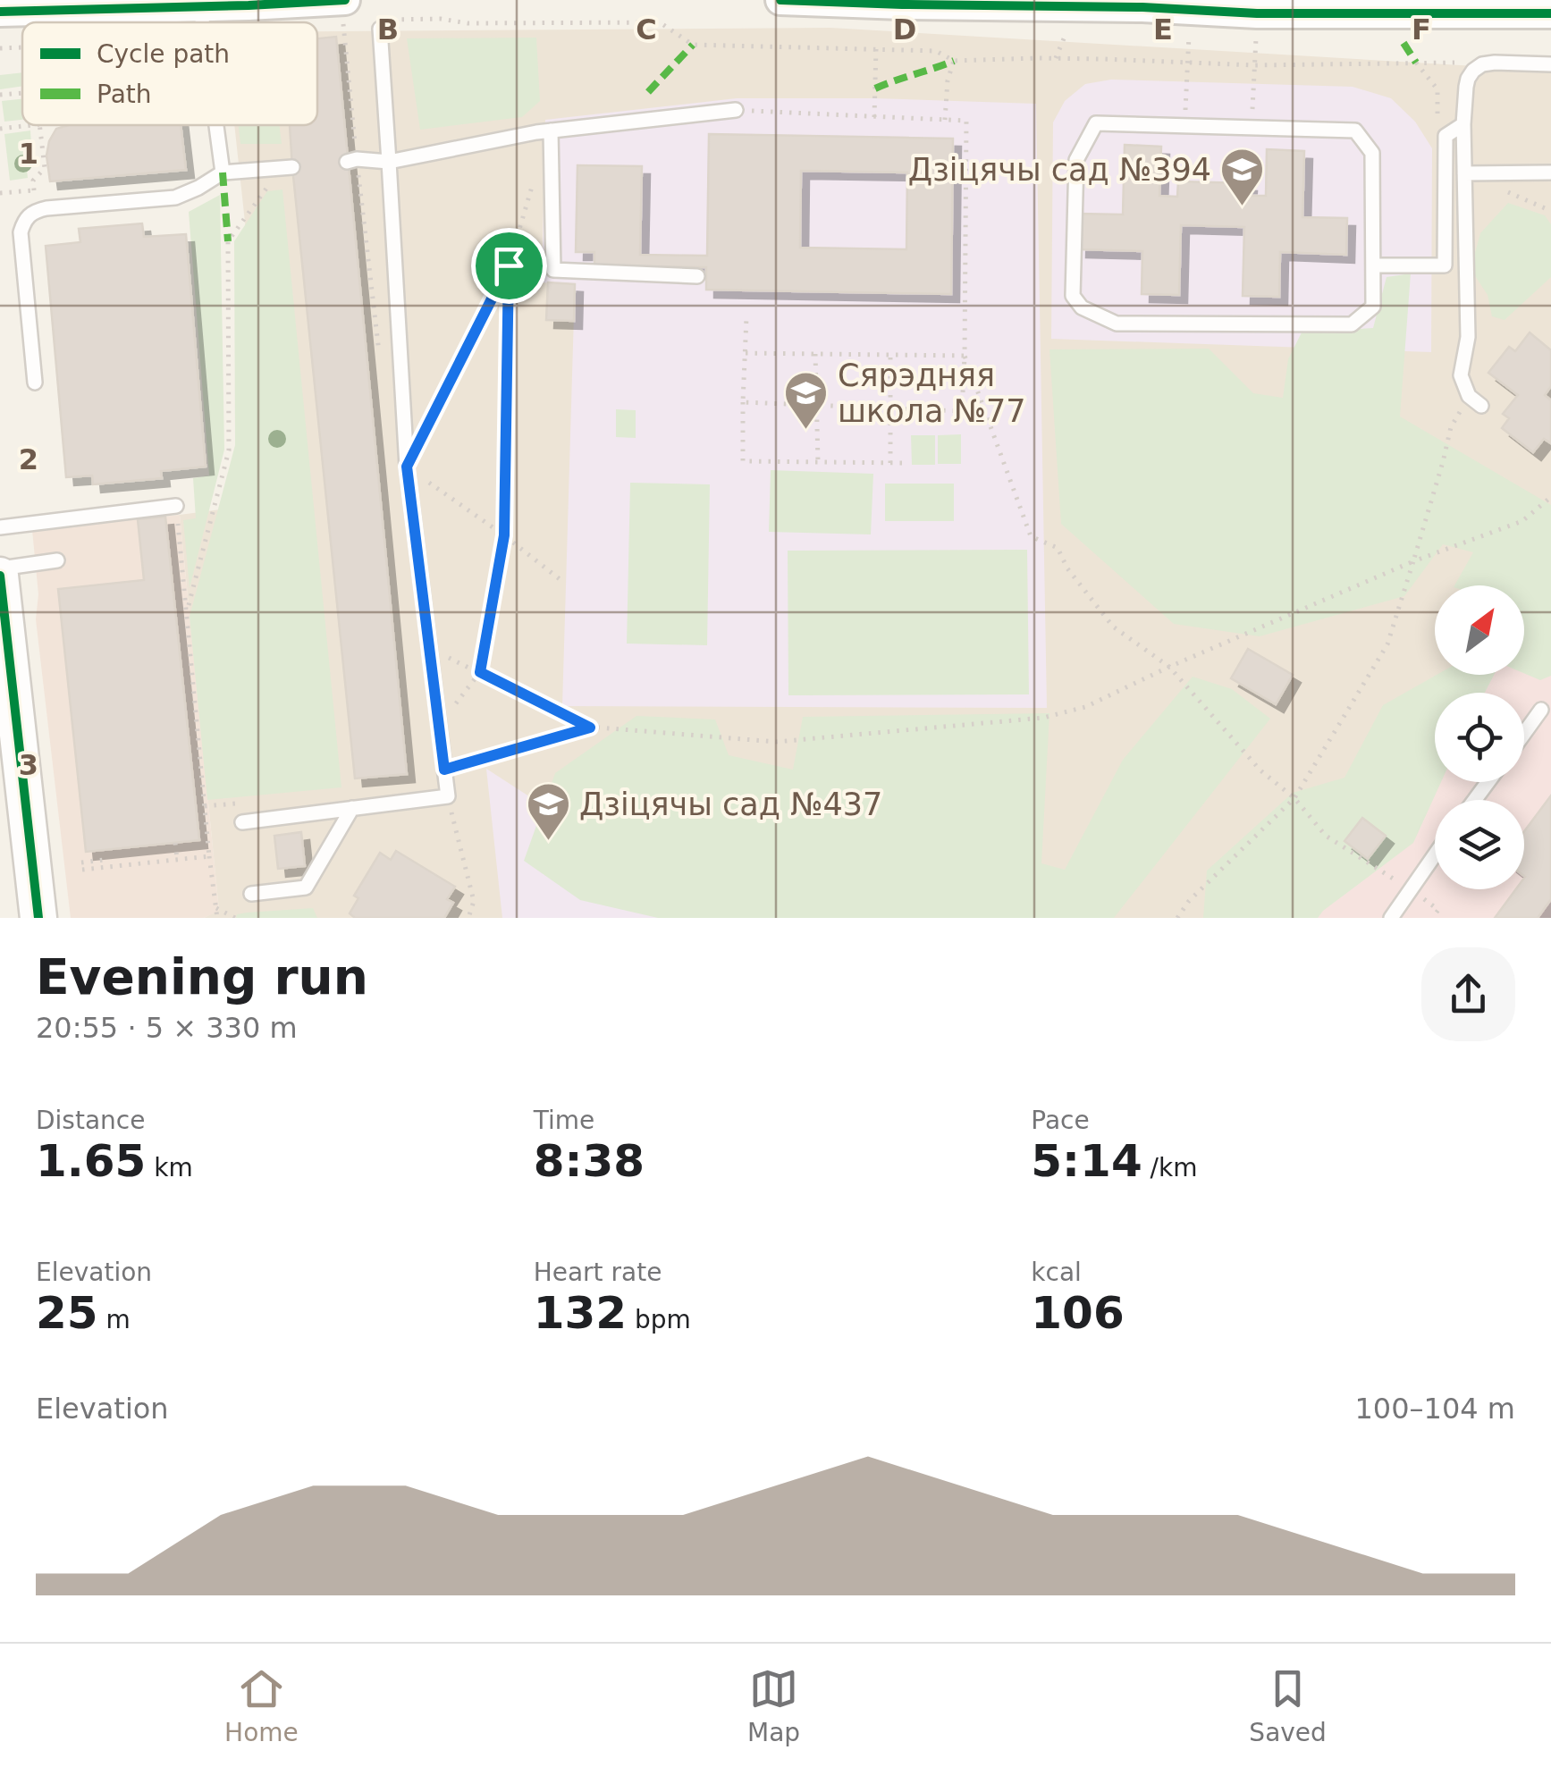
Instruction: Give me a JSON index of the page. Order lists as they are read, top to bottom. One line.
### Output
{"places":{"school or university":["Дзіцячы сад №394","Сярэдняя школа №77","Дзіцячы сад №437"]},"legend":["Cycle path","Path"],"north":"top right","page":{"heading":["Evening run","20:55 · 5 × 330 m"],"stats":[["Distance","1.65 km"],["Time","8:38"],["Pace","5:14 /km"],["Elevation","25 m"],["Heart rate","132 bpm"],["kcal","106"]],"chart":["Elevation","100–104 m"],"tabs":["Home","Map","Saved"]},"grid":{"columns":["B","C","D","E","F"],"rows":["1","2","3"]}}
